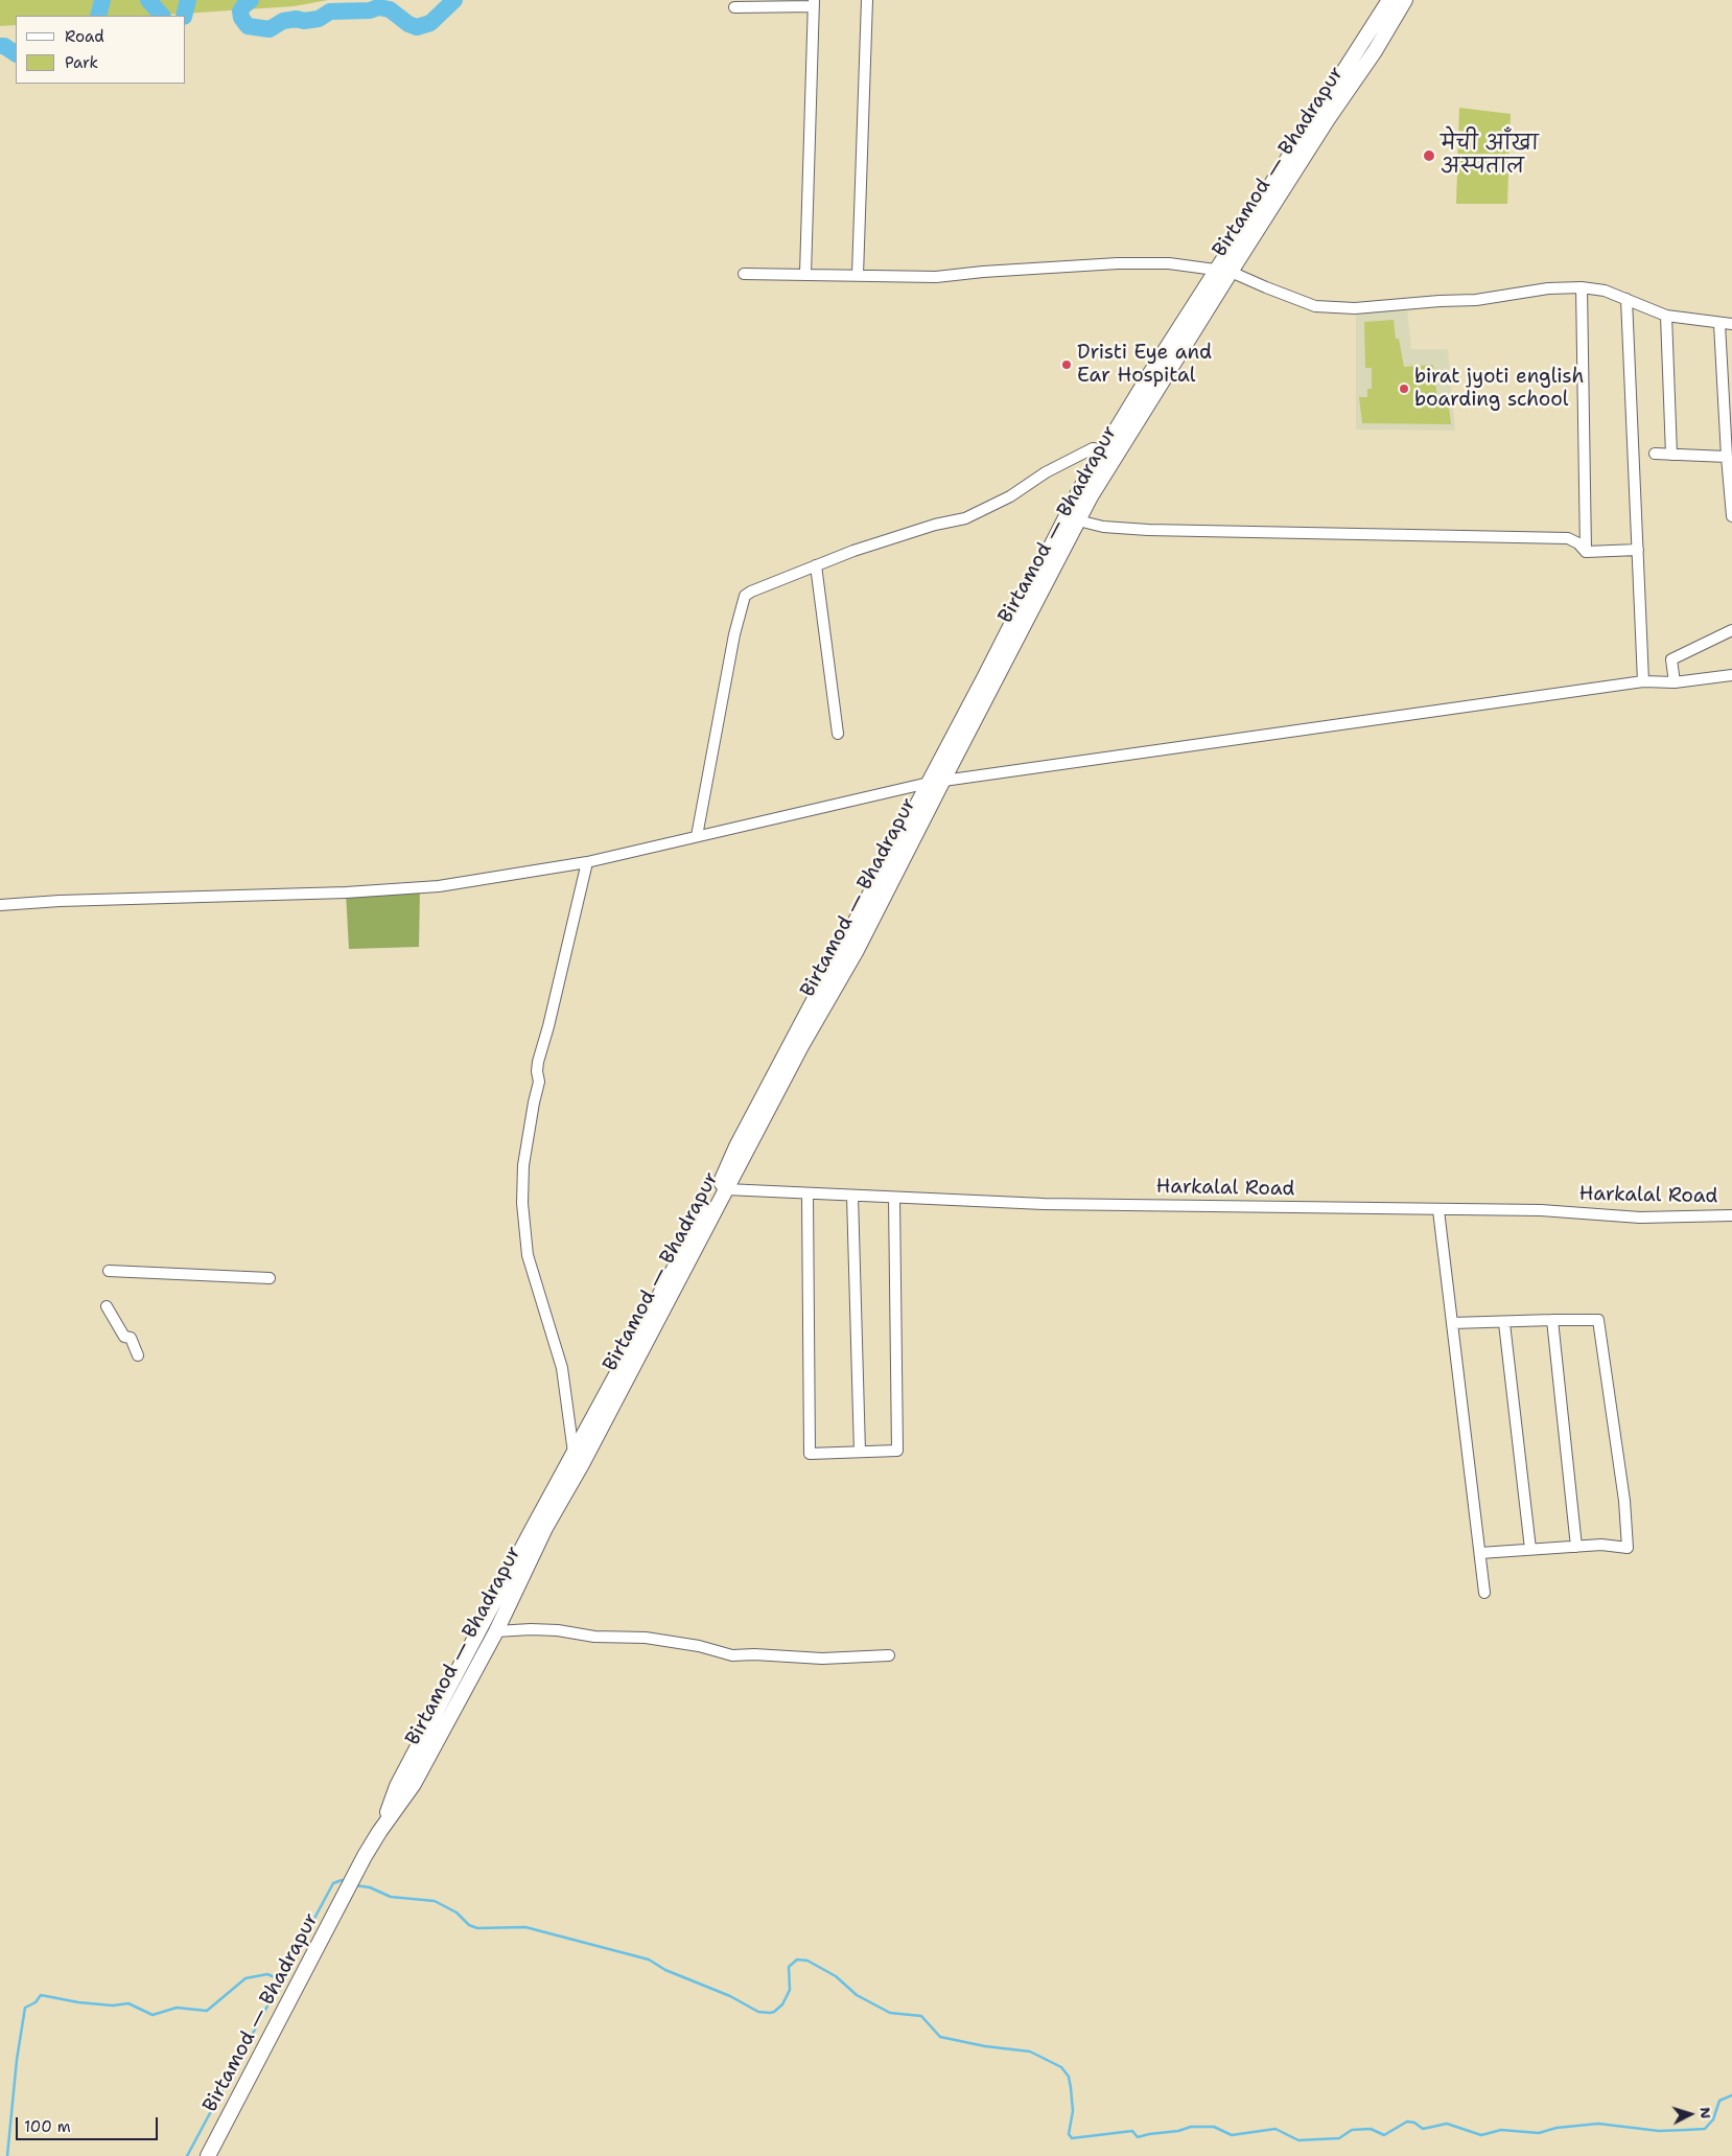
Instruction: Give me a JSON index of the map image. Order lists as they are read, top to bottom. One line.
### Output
{"streets":{"main road":["Birtamod — Bhadrapur"],"street":["Harkalal Road"]},"crossings":[["Birtamod — Bhadrapur","Harkalal Road"]],"places":["मेची आँखा अस्पताल","Dristi Eye and Ear Hospital","birat jyoti english boarding school"],"legend":["Road","Park"],"scale_bar":"100 m","north":"right"}
